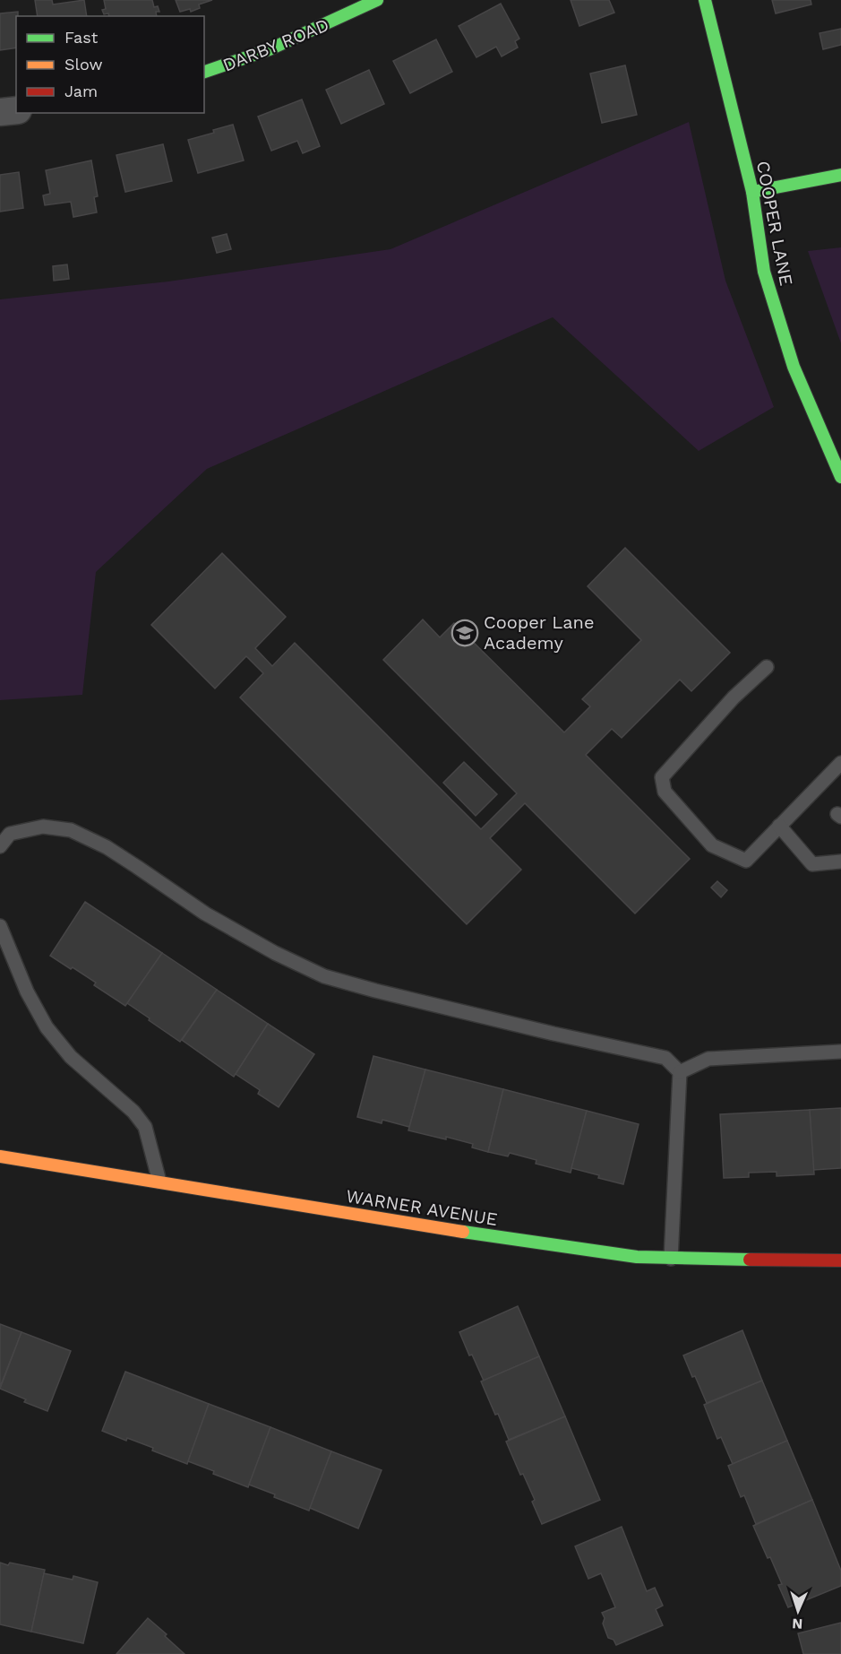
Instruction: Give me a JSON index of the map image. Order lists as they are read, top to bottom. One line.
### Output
{"streets":{"street":["DARBY ROAD","COOPER LANE","WARNER AVENUE"]},"places":{"school or university":["Cooper Lane Academy"]},"legend":["Fast","Slow","Jam"],"north":"bottom"}
